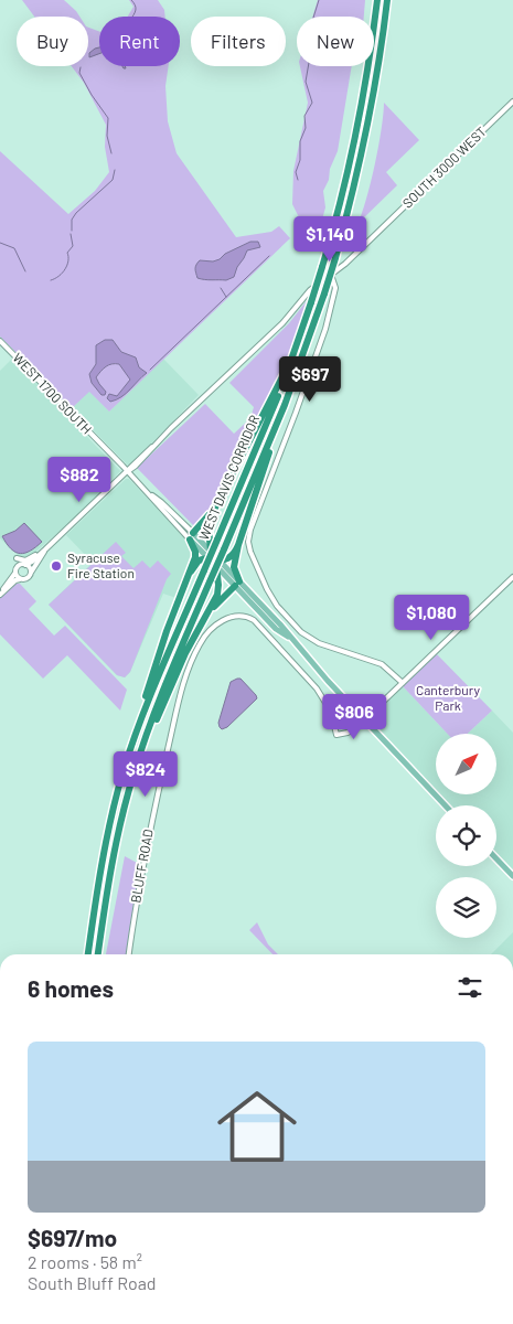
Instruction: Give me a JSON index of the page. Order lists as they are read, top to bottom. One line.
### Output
{"streets":{"highway":["WEST DAVIS CORRIDOR"],"street":["SOUTH 3000 WEST","WEST 1700 SOUTH","BLUFF ROAD"]},"crossings":[["SOUTH 3000 WEST","WEST 1700 SOUTH"]],"parks":["Canterbury Park"],"places":["Syracuse Fire Station"],"north":"top right","page":{"chip":["Buy","Rent","Filters","New"],"price":["$1,140","$697","$882","$1,080","$806","$824"],"heading":"6 homes","list":[{"name":"$697/mo","note":"2 rooms · 58 m² · South Bluff Road"}]}}
